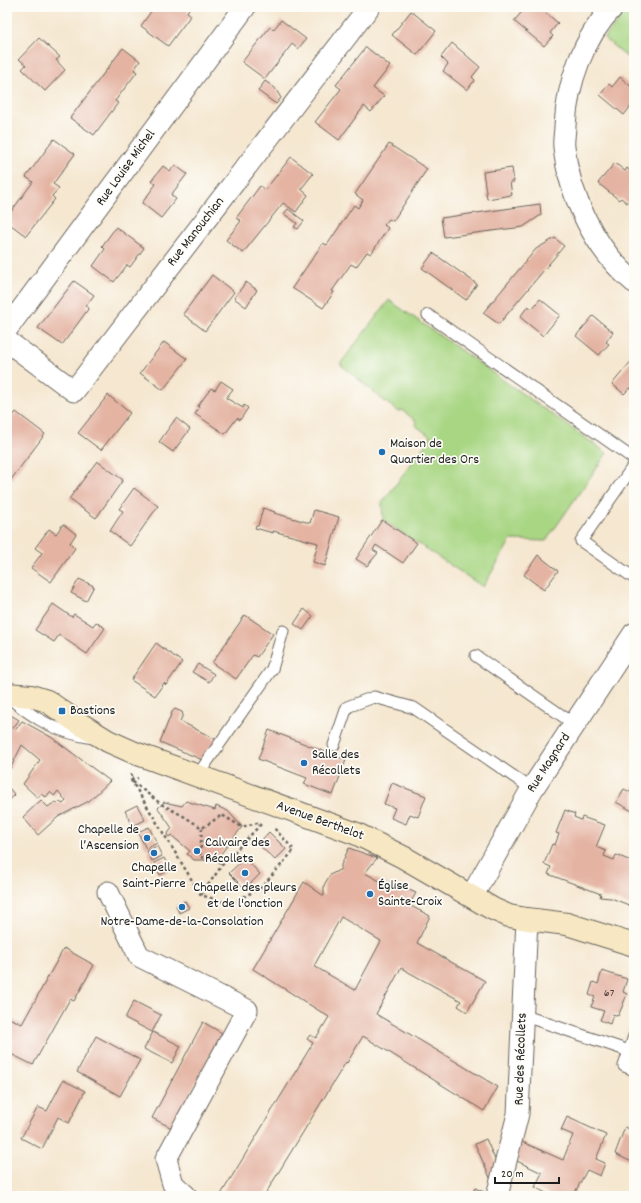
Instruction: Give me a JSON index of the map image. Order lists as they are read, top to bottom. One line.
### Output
{"streets":{"main road":["Avenue Berthelot"],"street":["Rue Louise Michel","Rue Manouchian","Rue Magnard","Rue des Récollets"]},"crossings":[["Rue Magnard","Avenue Berthelot"],["Avenue Berthelot","Rue des Récollets"]],"places":{"other":["Maison de Quartier des Ors","Salle des Récollets","Chapelle de l’Ascension","Calvaire des Récollets","Chapelle Saint-Pierre","Chapelle des pleurs et de l'onction","Église Sainte-Croix","Notre-Dame-de-la-Consolation"],"transit":["Bastions"]},"house_numbers":["67"],"scale_bar":"20 m"}
